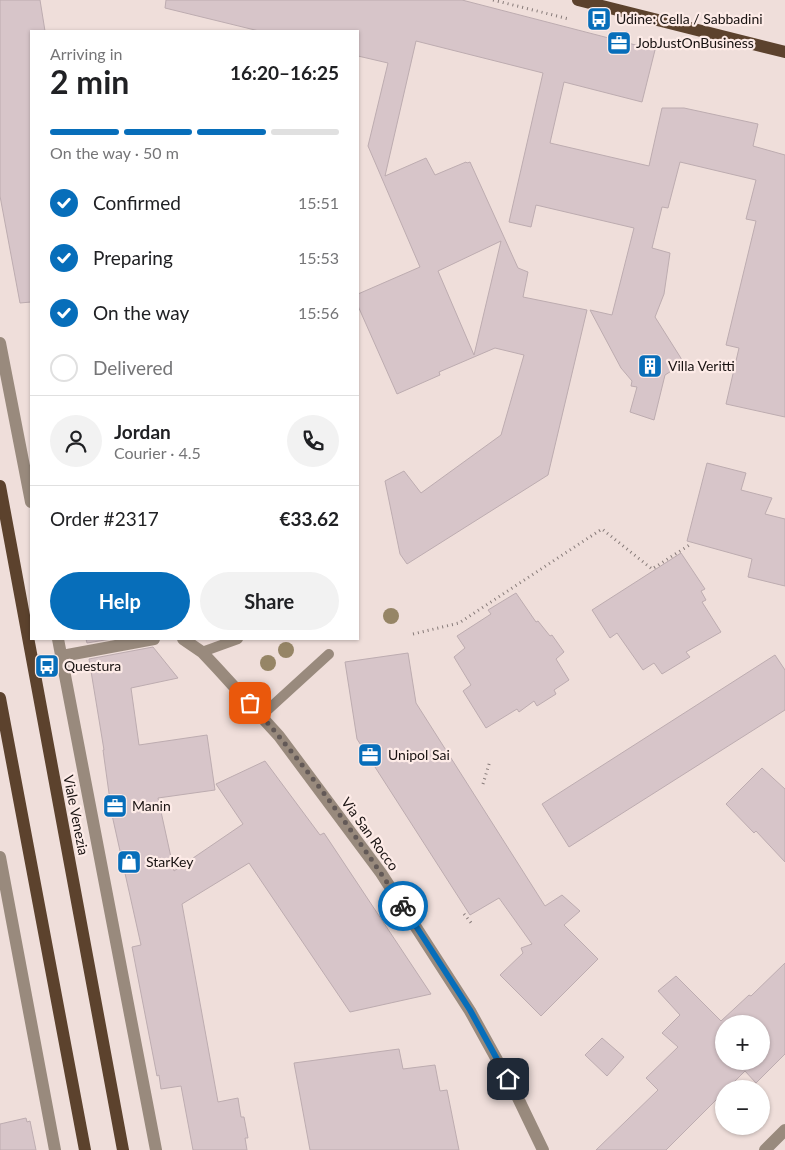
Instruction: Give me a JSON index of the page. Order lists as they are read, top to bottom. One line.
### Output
{"streets":{"main road":["Viale Venezia"],"street":["Via San Rocco"]},"places":{"bus stop":["Udine: Cella / Sabbadini","Questura"],"office":["JobJustOnBusiness","Unipol Sai","Manin"],"building":["Villa Veritti"],"shop":["StarKey"]},"page":{"heading":["2 min","Arriving in","16:20–16:25"],"panel":["Jordan","Courier · 4.5","Order #2317","€33.62"],"bar":"On the way · 50 m","list":[["Confirmed","15:51"],["Preparing","15:53"],["On the way","15:56"],"Delivered"],"buttons":["Help","Share"],"map_buttons":["+","−"]}}
